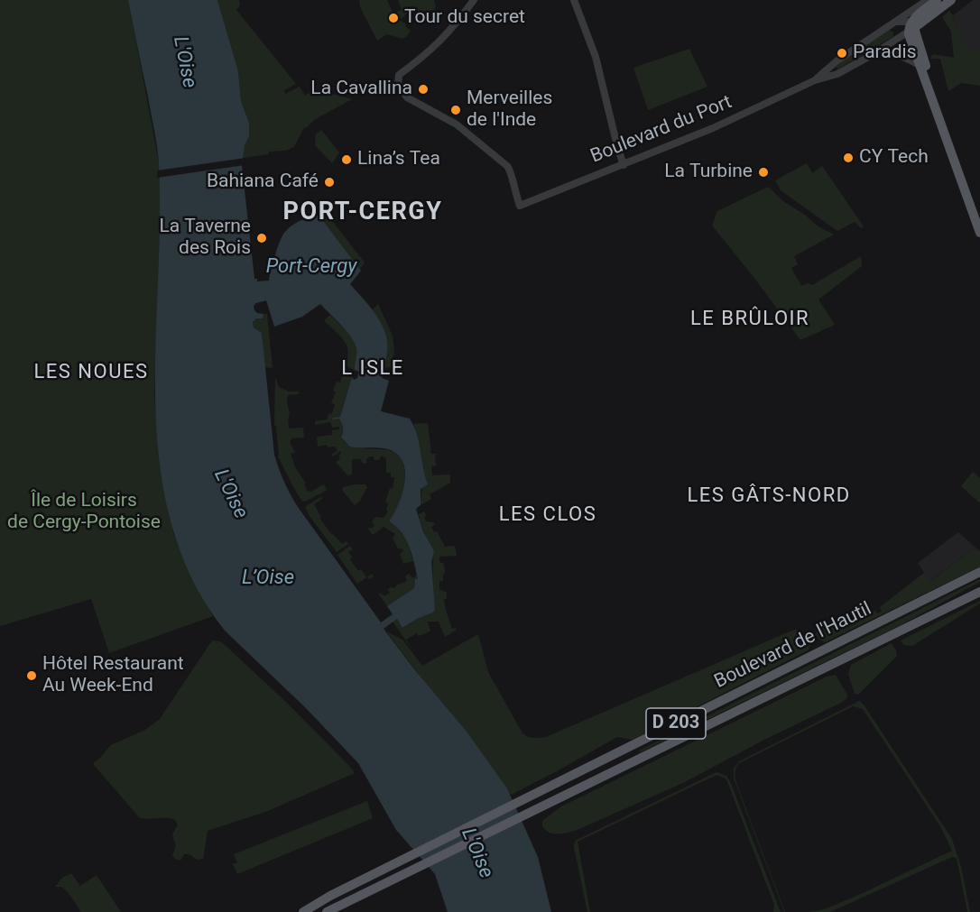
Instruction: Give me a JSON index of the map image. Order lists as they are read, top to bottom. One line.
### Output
{"streets":{"main road":["Boulevard du Port","Boulevard de l'Hautil","D 203"]},"crossings":[["Boulevard de l'Hautil","D 203"]],"districts":["PORT-CERGY","LE BRÛLOIR","L ISLE","LES NOUES","LES GÂTS-NORD","LES CLOS"],"water":["L'Oise","Port-Cergy","L’Oise"],"parks":["Île de Loisirs de Cergy-Pontoise"],"places":["Tour du secret","Paradis","La Cavallina","Merveilles de l'Inde","CY Tech","Lina’s Tea","La Turbine","Bahiana Café","La Taverne des Rois","Hôtel Restaurant Au Week-End"]}
